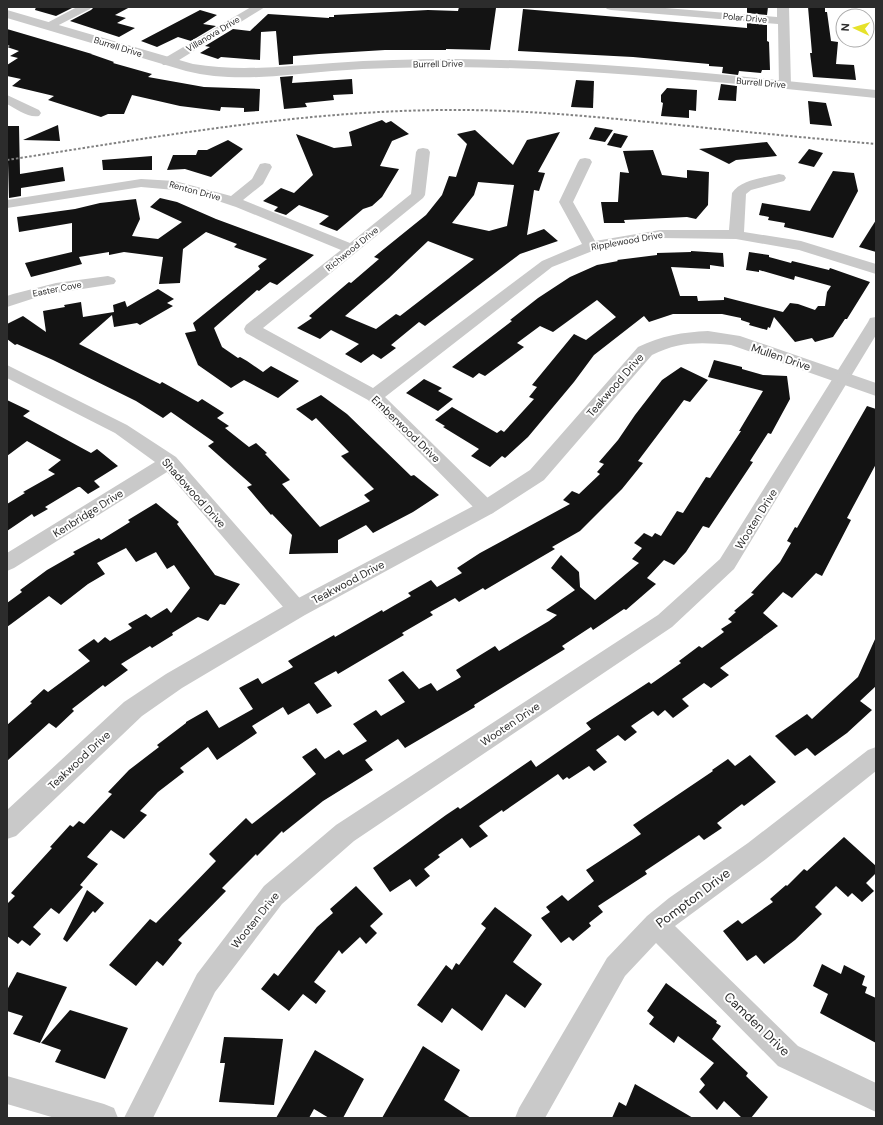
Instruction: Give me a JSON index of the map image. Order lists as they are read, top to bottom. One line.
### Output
{"streets":{"street":["Polar Drive","Villanova Drive","Burrell Drive","Renton Drive","Ripplewood Drive","Richwood Drive","Easter Cove","Mullen Drive","Teakwood Drive","Emberwood Drive","Shadowood Drive","Kenbridge Drive","Wooten Drive","Pompton Drive","Camden Drive"]},"crossings":[["Villanova Drive","Burrell Drive"],["Renton Drive","Richwood Drive"],["Ripplewood Drive","Emberwood Drive"],["Richwood Drive","Emberwood Drive"],["Mullen Drive","Teakwood Drive"],["Mullen Drive","Wooten Drive"],["Teakwood Drive","Emberwood Drive"],["Teakwood Drive","Shadowood Drive"],["Shadowood Drive","Kenbridge Drive"],["Pompton Drive","Camden Drive"]],"north":"left"}
